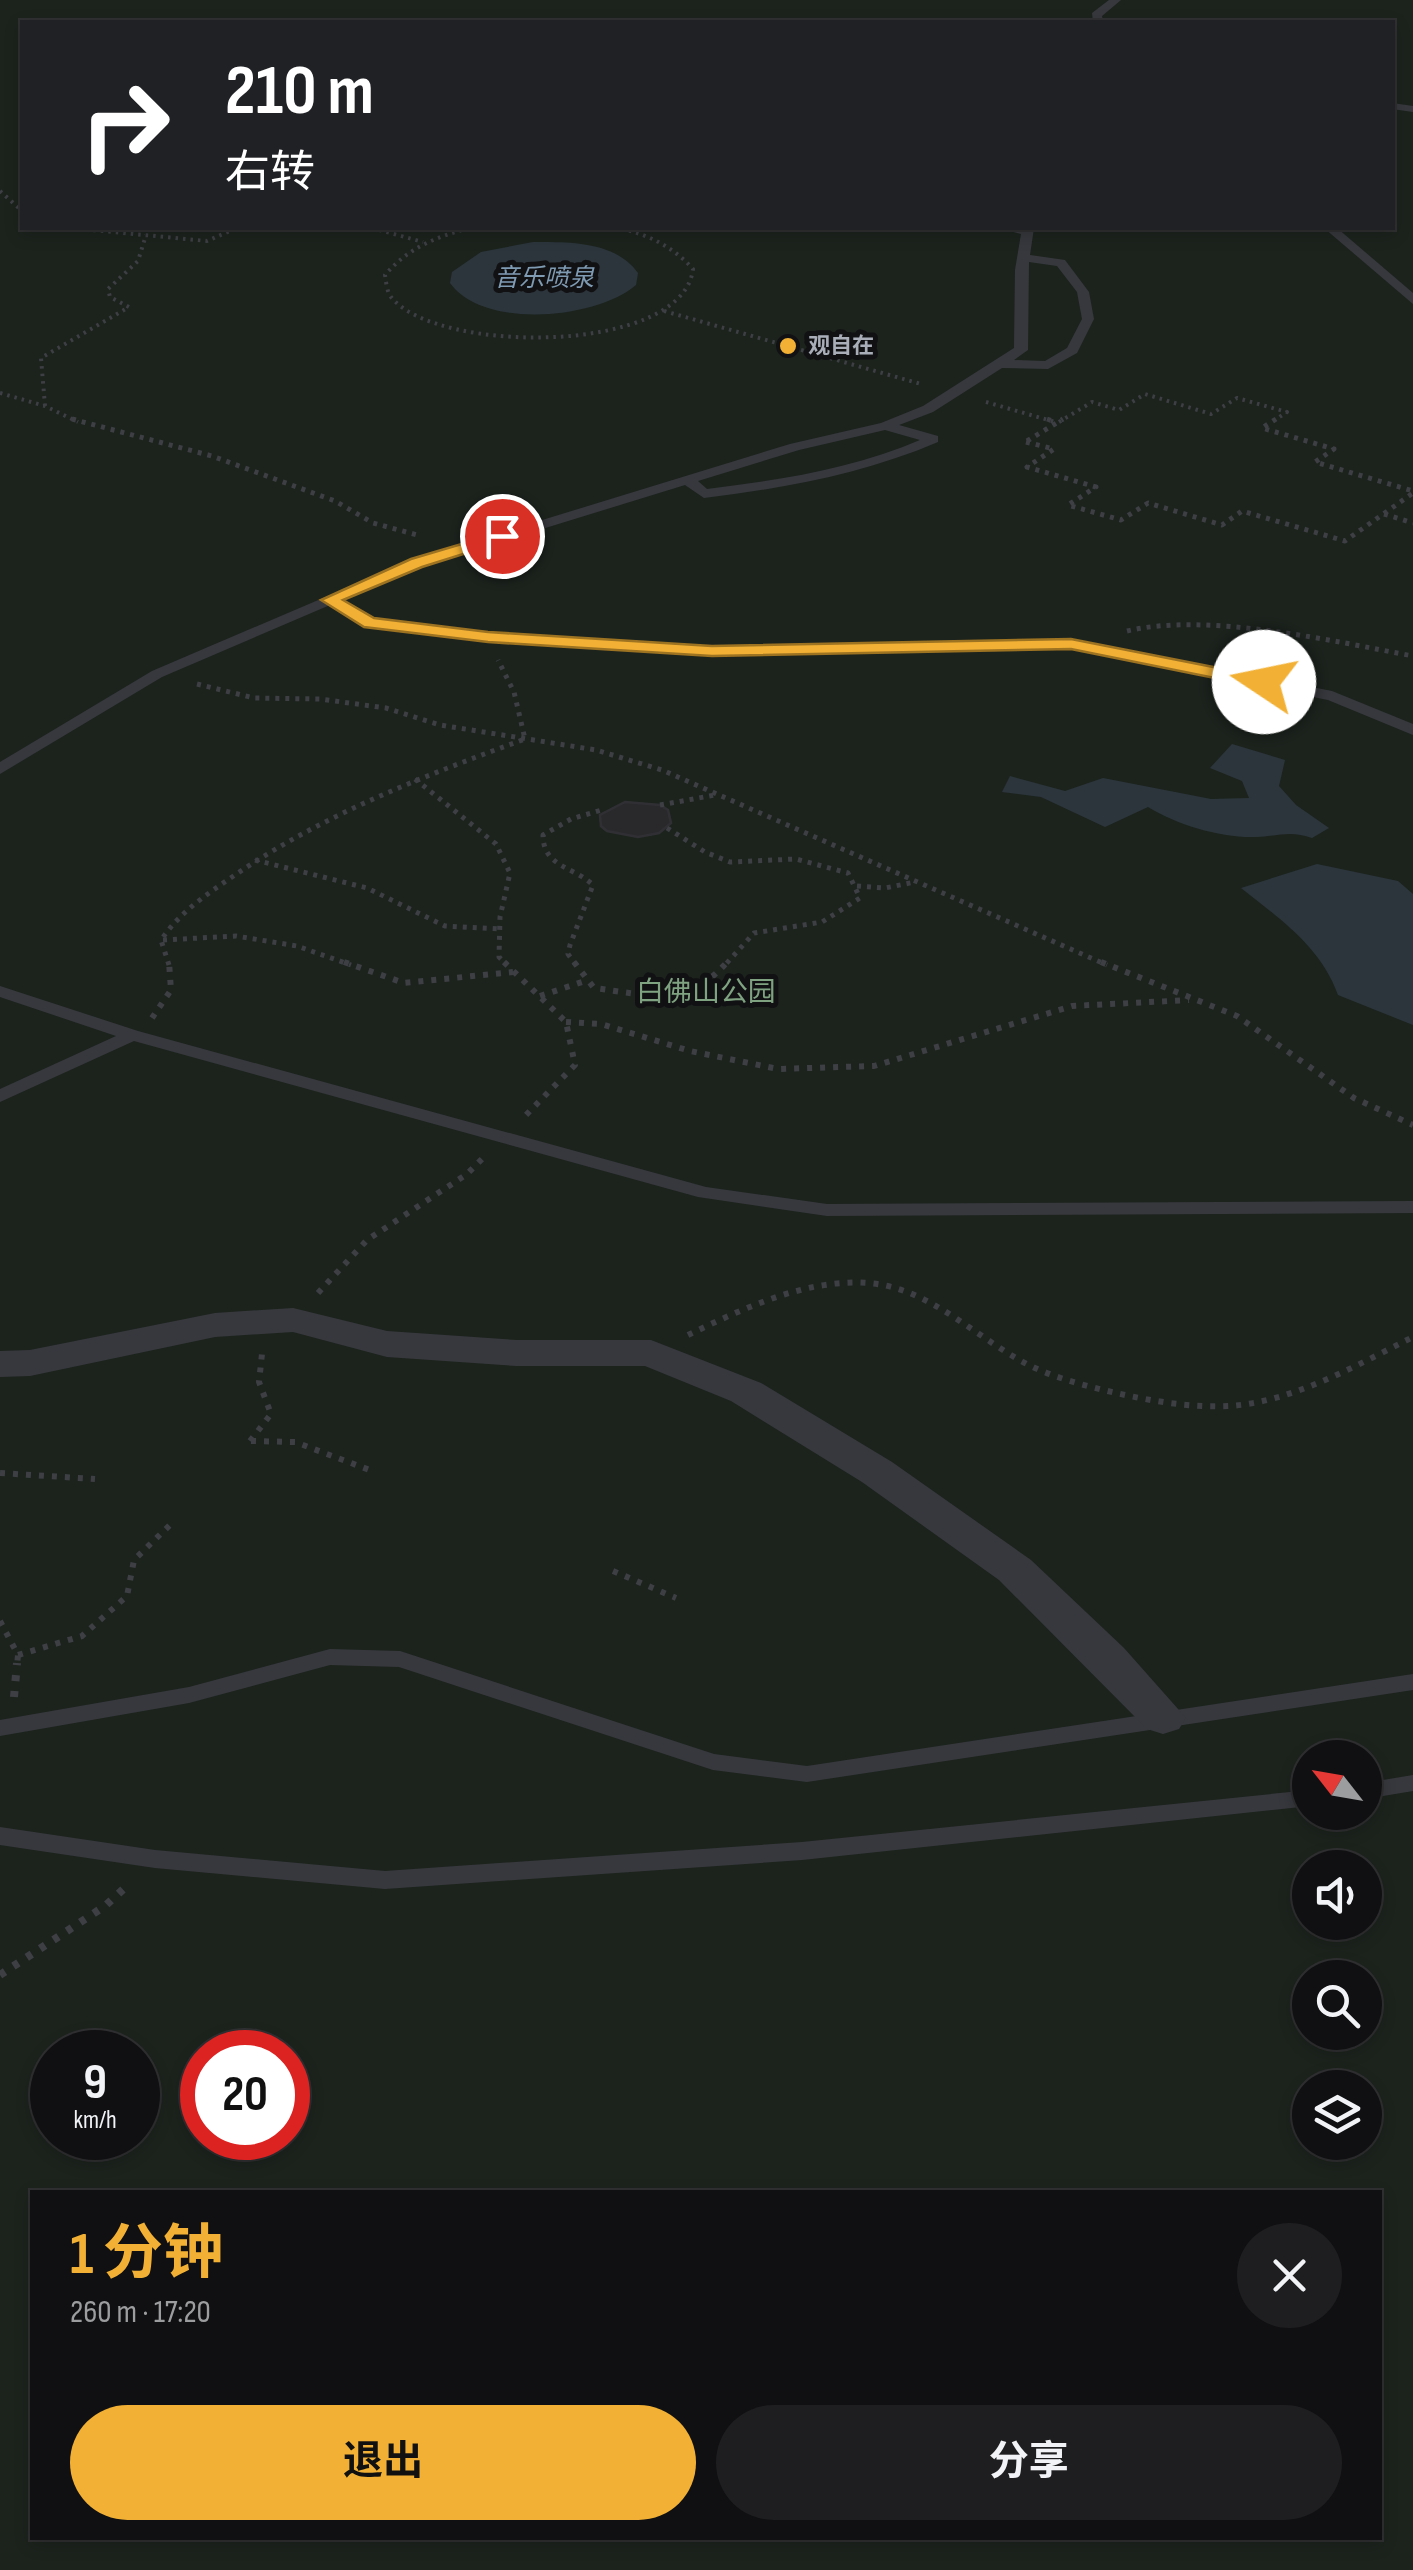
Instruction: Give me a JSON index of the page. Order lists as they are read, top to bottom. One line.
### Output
{"water":["音乐喷泉"],"parks":["白佛山公园"],"places":["观自在"],"north":"top left","page":{"turn":["210 m","右转"],"speed":"9 km/h","limit":"20","heading":["1 分钟","260 m · 17:20"],"buttons":["退出","分享"]}}
